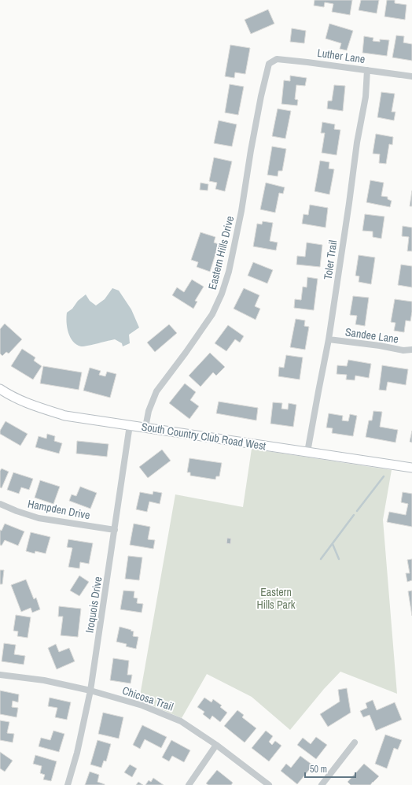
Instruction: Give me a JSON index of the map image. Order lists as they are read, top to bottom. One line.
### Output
{"streets":{"street":["Luther Lane","Eastern Hills Drive","Toler Trail","Sandee Lane","South Country Club Road West","Hampden Drive","Iroquois Drive","Chicosa Trail"]},"crossings":[["Luther Lane","Eastern Hills Drive"],["Luther Lane","Toler Trail"],["Eastern Hills Drive","South Country Club Road West"],["Toler Trail","Sandee Lane"],["Toler Trail","South Country Club Road West"],["South Country Club Road West","Iroquois Drive"],["Hampden Drive","Iroquois Drive"],["Iroquois Drive","Chicosa Trail"]],"parks":["Eastern Hills Park"],"scale_bar":"50 m"}
